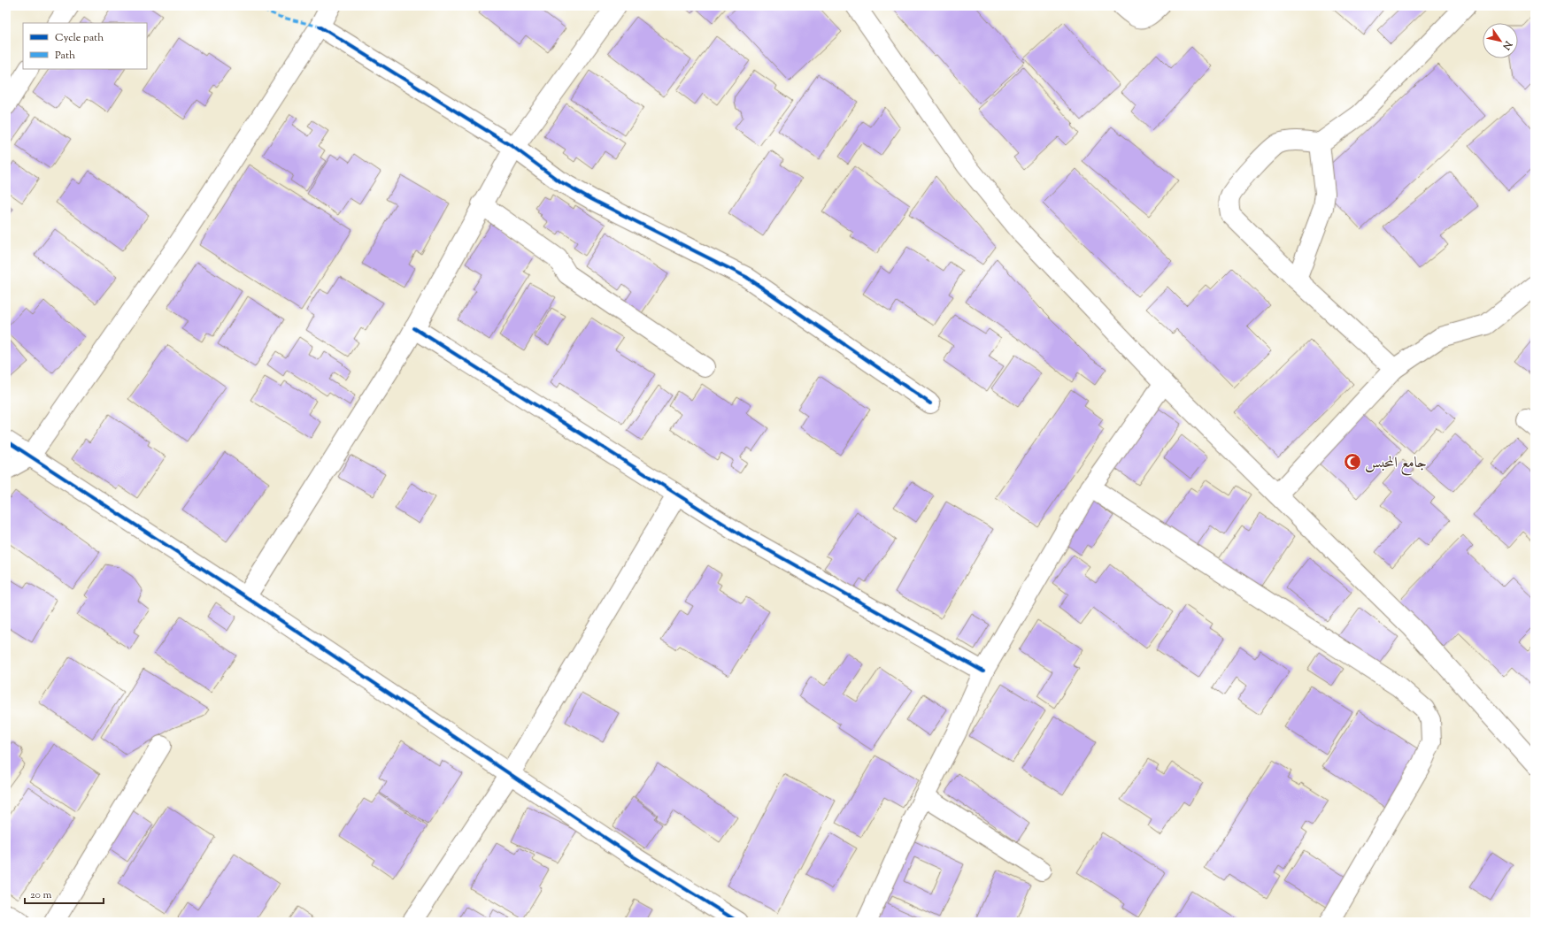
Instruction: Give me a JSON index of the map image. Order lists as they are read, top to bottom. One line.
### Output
{"places":{"mosque":["جامع المحبس"]},"legend":["Cycle path","Path"],"scale_bar":"20 m","north":"bottom right"}
